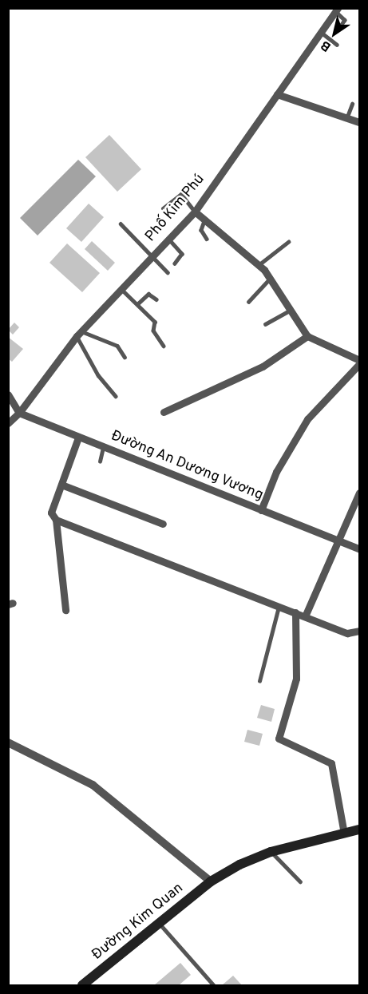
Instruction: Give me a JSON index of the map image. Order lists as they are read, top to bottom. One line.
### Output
{"streets":{"main road":["Đường Kim Quan"],"street":["Phố Kim Phú","Đường An Dương Vương"]},"crossings":[["Phố Kim Phú","Đường An Dương Vương"]],"north":"bottom left"}
